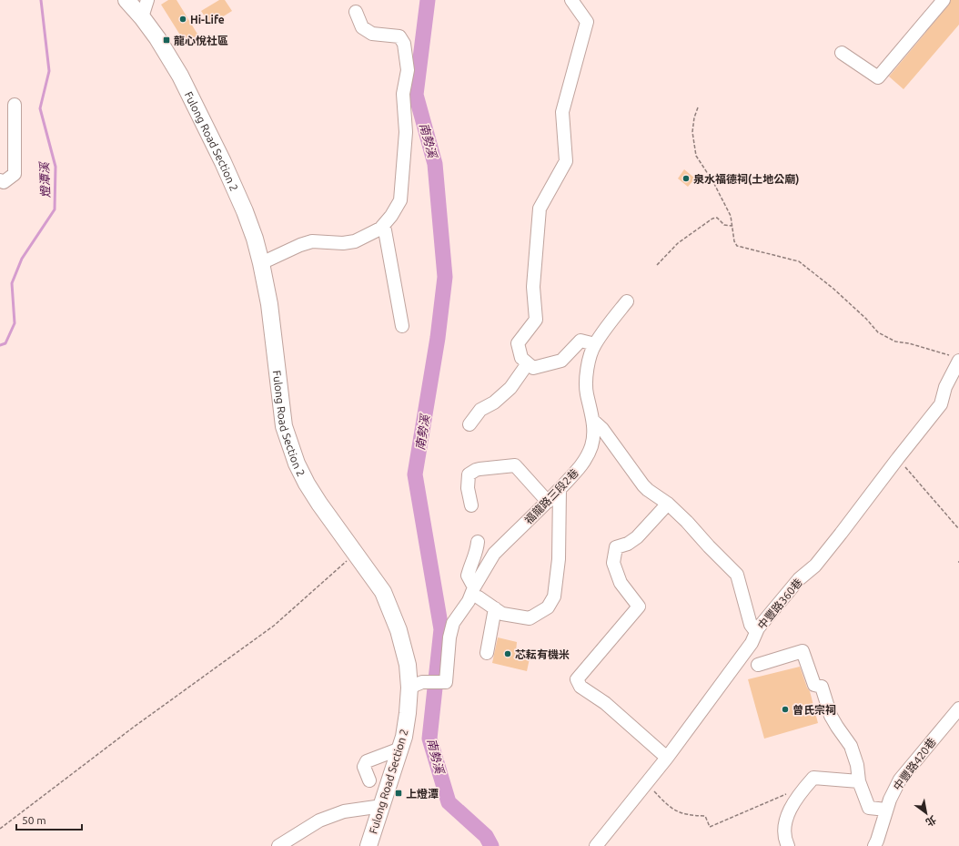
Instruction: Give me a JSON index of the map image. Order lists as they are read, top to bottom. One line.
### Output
{"streets":{"main road":["Fulong Road Section 2"],"street":["福龍路三段2巷","中豐路360巷","中豐路420巷"]},"crossings":[["Fulong Road Section 2","福龍路三段2巷"]],"water":["南勢溪","燈潭溪"],"places":{"other":["Hi-Life","泉水福德祠(土地公廟)","芯耘有機米","曾氏宗祠"],"transit":["龍心悅社區","上燈潭"]},"scale_bar":"50 m","north":"bottom right"}
